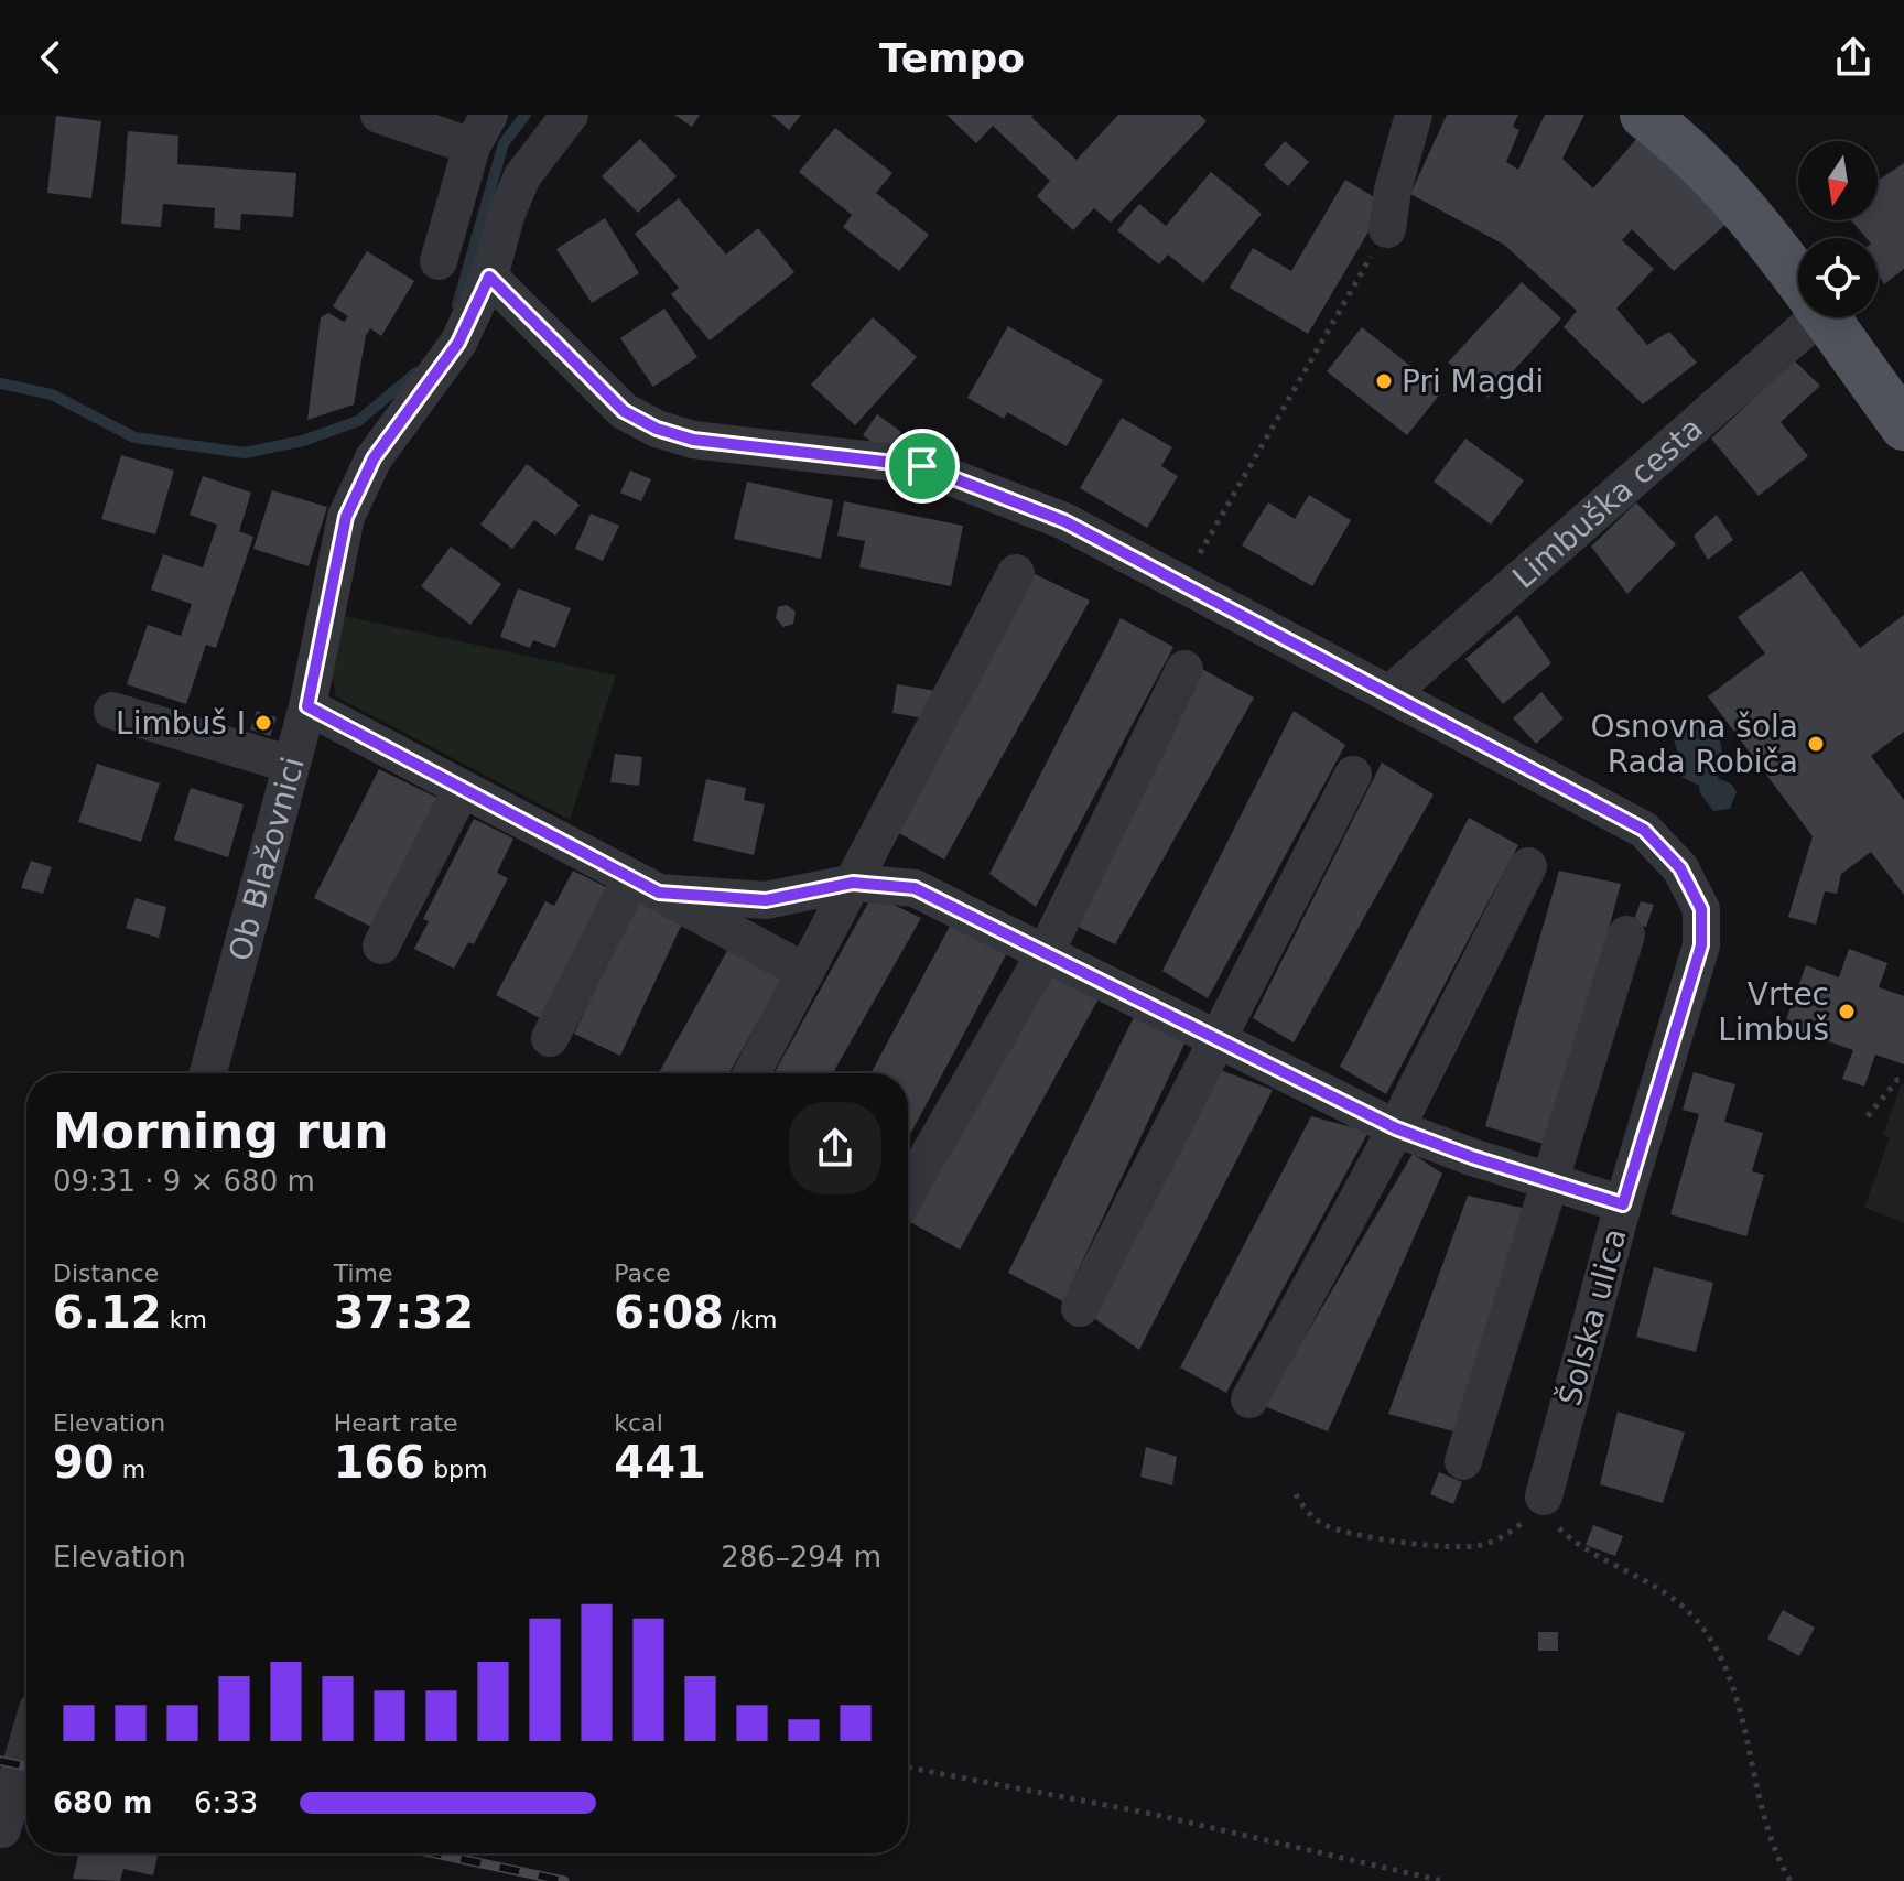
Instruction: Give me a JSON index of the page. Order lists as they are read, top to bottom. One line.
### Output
{"streets":{"street":["Limbuška cesta","Ob Blažovnici","Šolska ulica"]},"crossings":[["Limbuška cesta","Šolska ulica"],["Ob Blažovnici","Šolska ulica"]],"places":["Pri Magdi","Limbuš I","Osnovna šola Rada Robiča","Vrtec Limbuš"],"north":"bottom","page":{"header":"Tempo","heading":["Morning run","09:31 · 9 × 680 m"],"stats":[["Distance","6.12 km"],["Time","37:32"],["Pace","6:08 /km"],["Elevation","90 m"],["Heart rate","166 bpm"],["kcal","441"]],"chart":["Elevation","286–294 m"],"list":[{"name":"680 m","note":"6:33"}]}}
